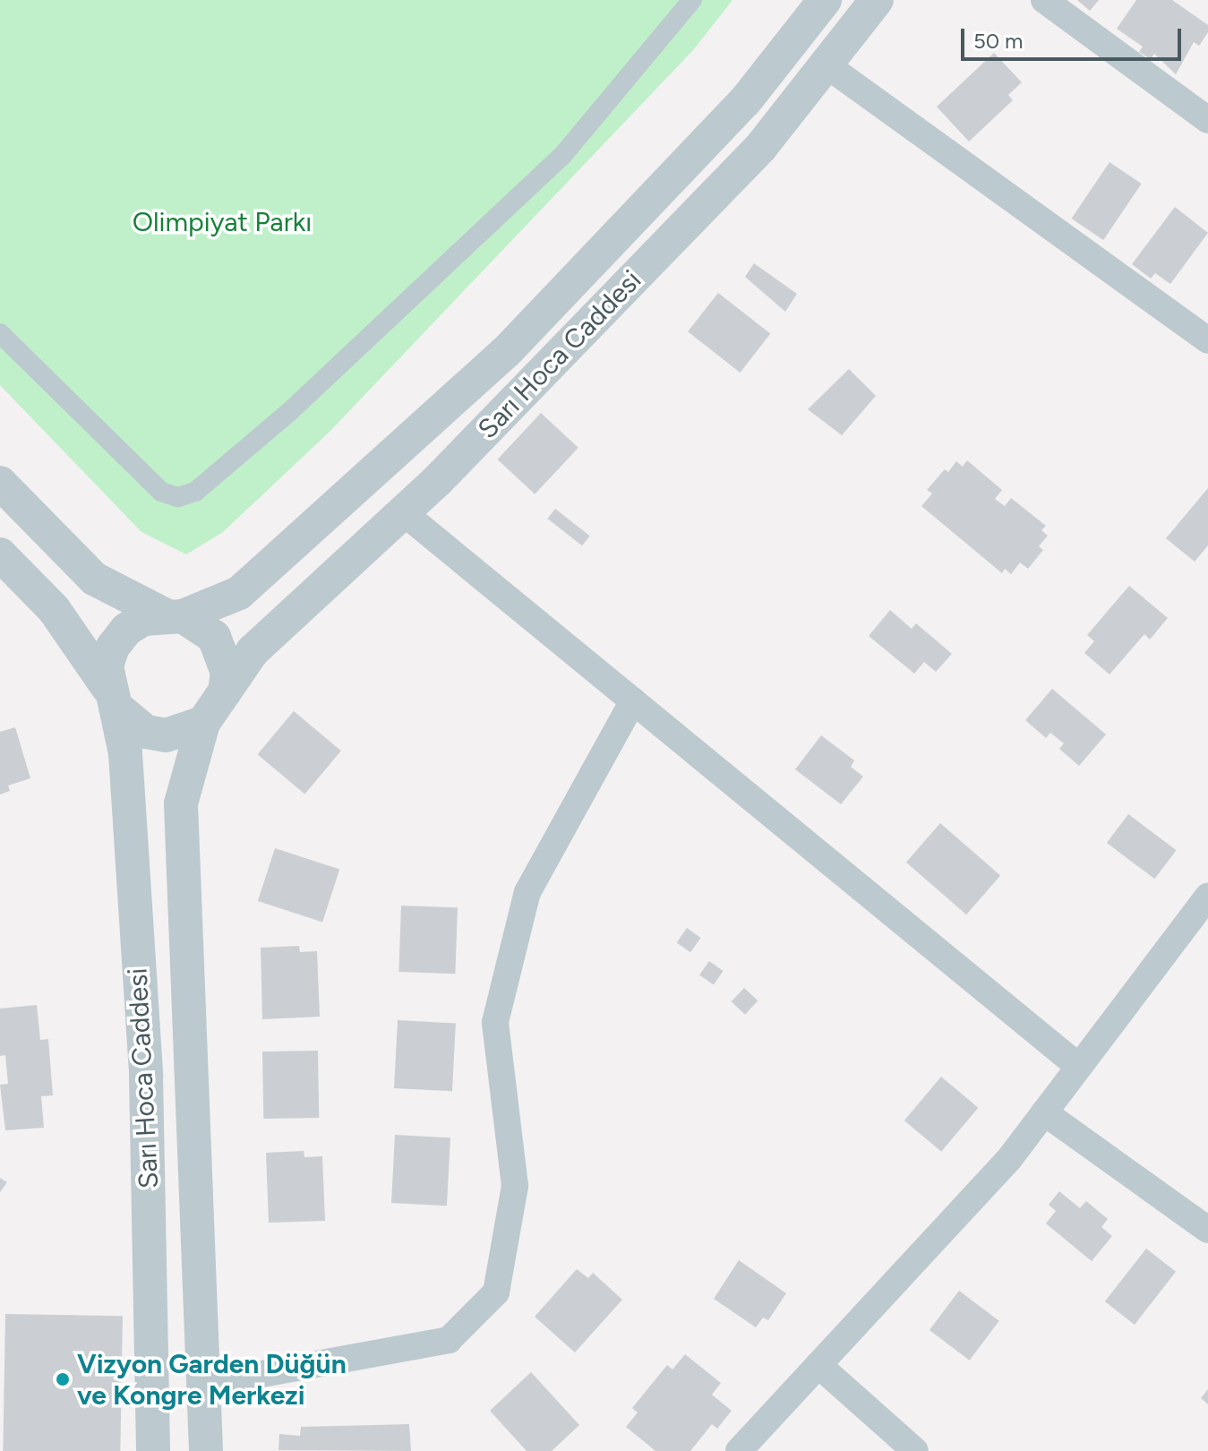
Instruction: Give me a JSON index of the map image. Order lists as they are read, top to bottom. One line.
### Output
{"streets":{"street":["Sarı Hoca Caddesi"]},"parks":["Olimpiyat Parkı"],"places":["Vizyon Garden Düğün ve Kongre Merkezi"],"scale_bar":"50 m"}
